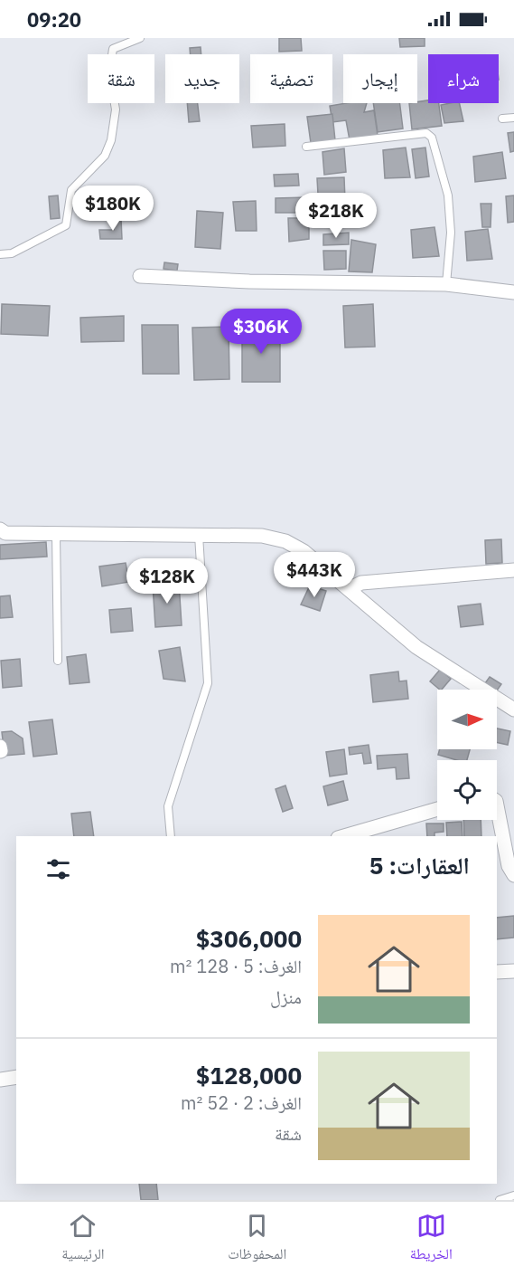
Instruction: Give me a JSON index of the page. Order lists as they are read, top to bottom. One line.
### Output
{"north":"right","page":{"status":"09:20","chip":["شراء","إيجار","تصفية","جديد","شقة"],"price":["$180K","$218K","$306K","$443K","$128K"],"heading":"العقارات: 5","list":[{"name":"$306,000","note":"الغرف: 5 · 128 m² · منزل"},{"name":"$128,000","note":"الغرف: 2 · 52 m² · شقة"}],"tabs":["الخريطة","المحفوظات","الرئيسية"]}}
